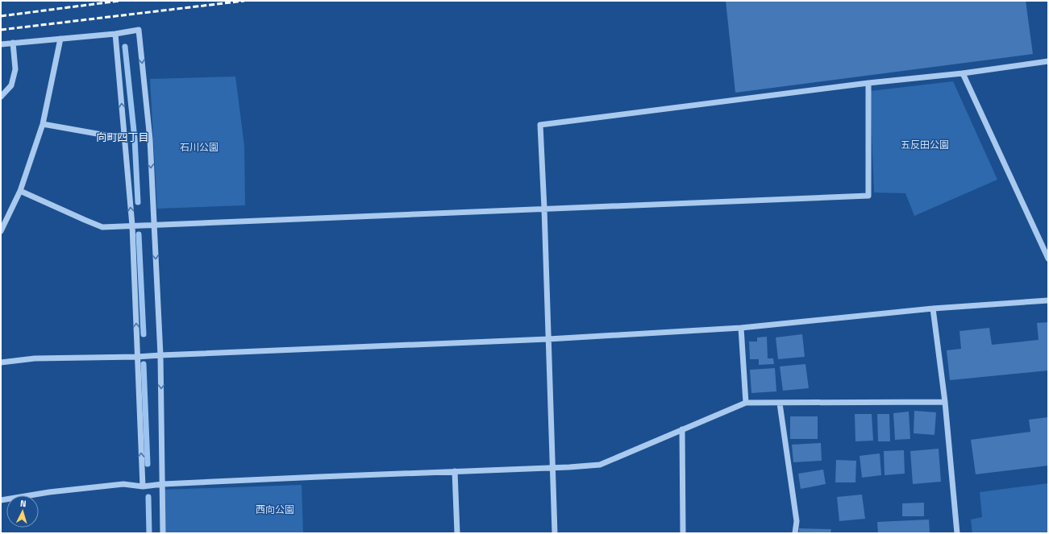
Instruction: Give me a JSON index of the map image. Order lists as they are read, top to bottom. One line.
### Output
{"districts":["向町四丁目"],"parks":["五反田公園","石川公園","西向公園"],"north":"top"}
